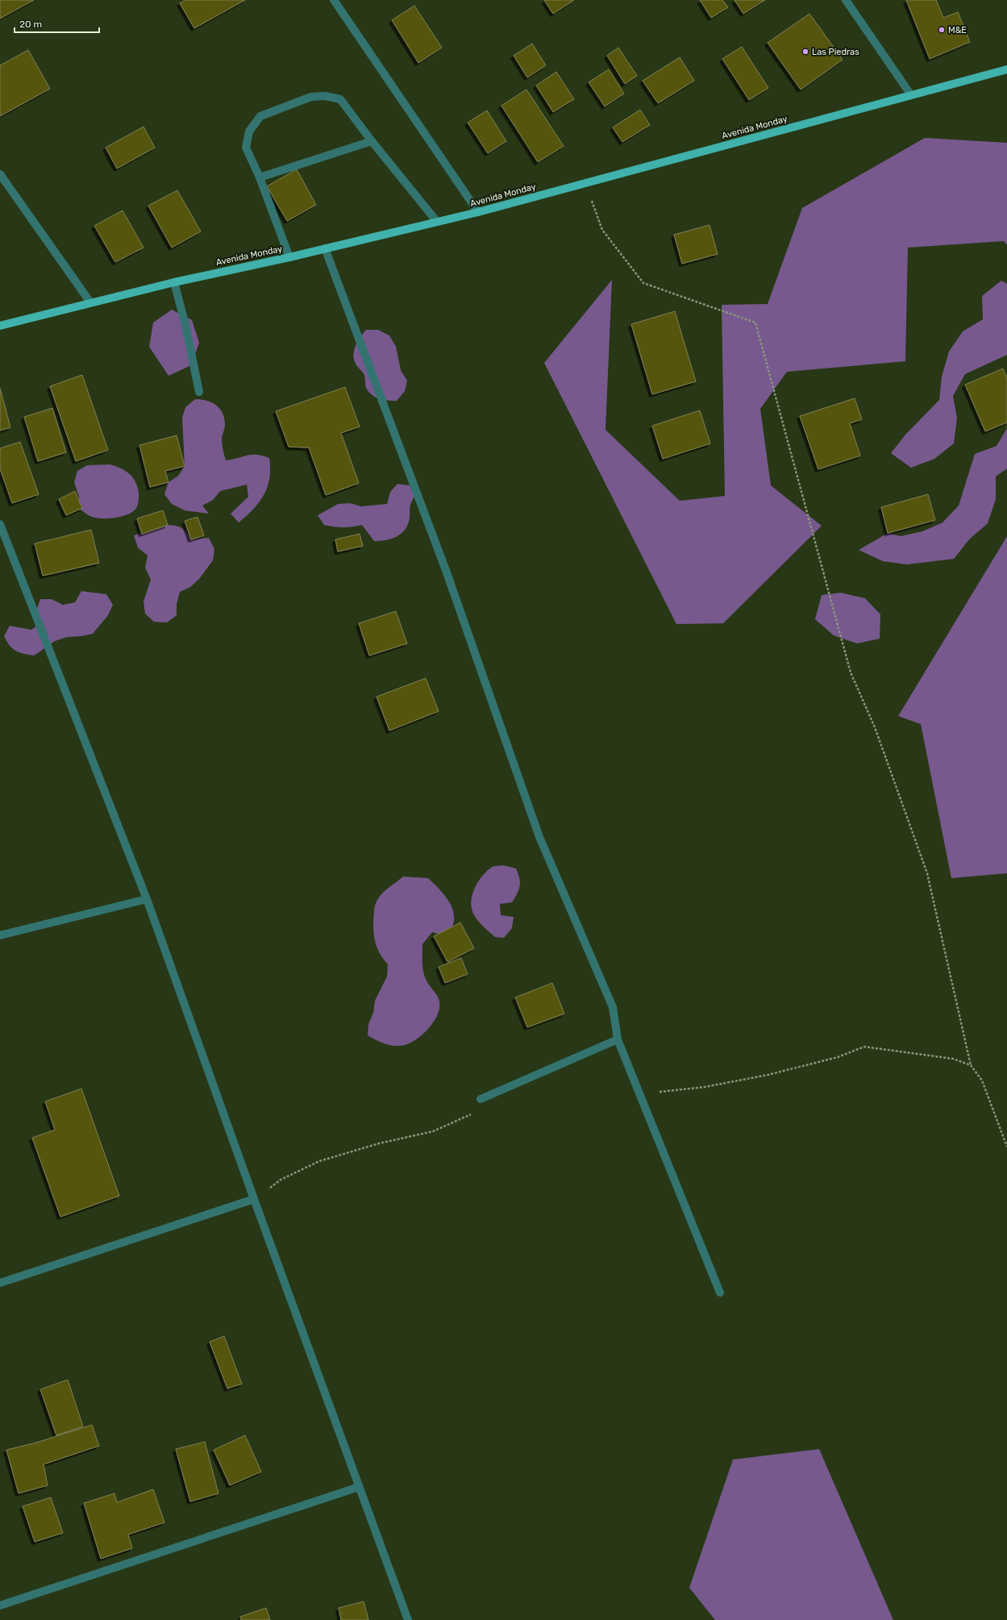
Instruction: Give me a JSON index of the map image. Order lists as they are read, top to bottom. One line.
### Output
{"streets":{"main road":["Avenida Monday"]},"places":["M&E","Las Piedras"],"scale_bar":"20 m"}
